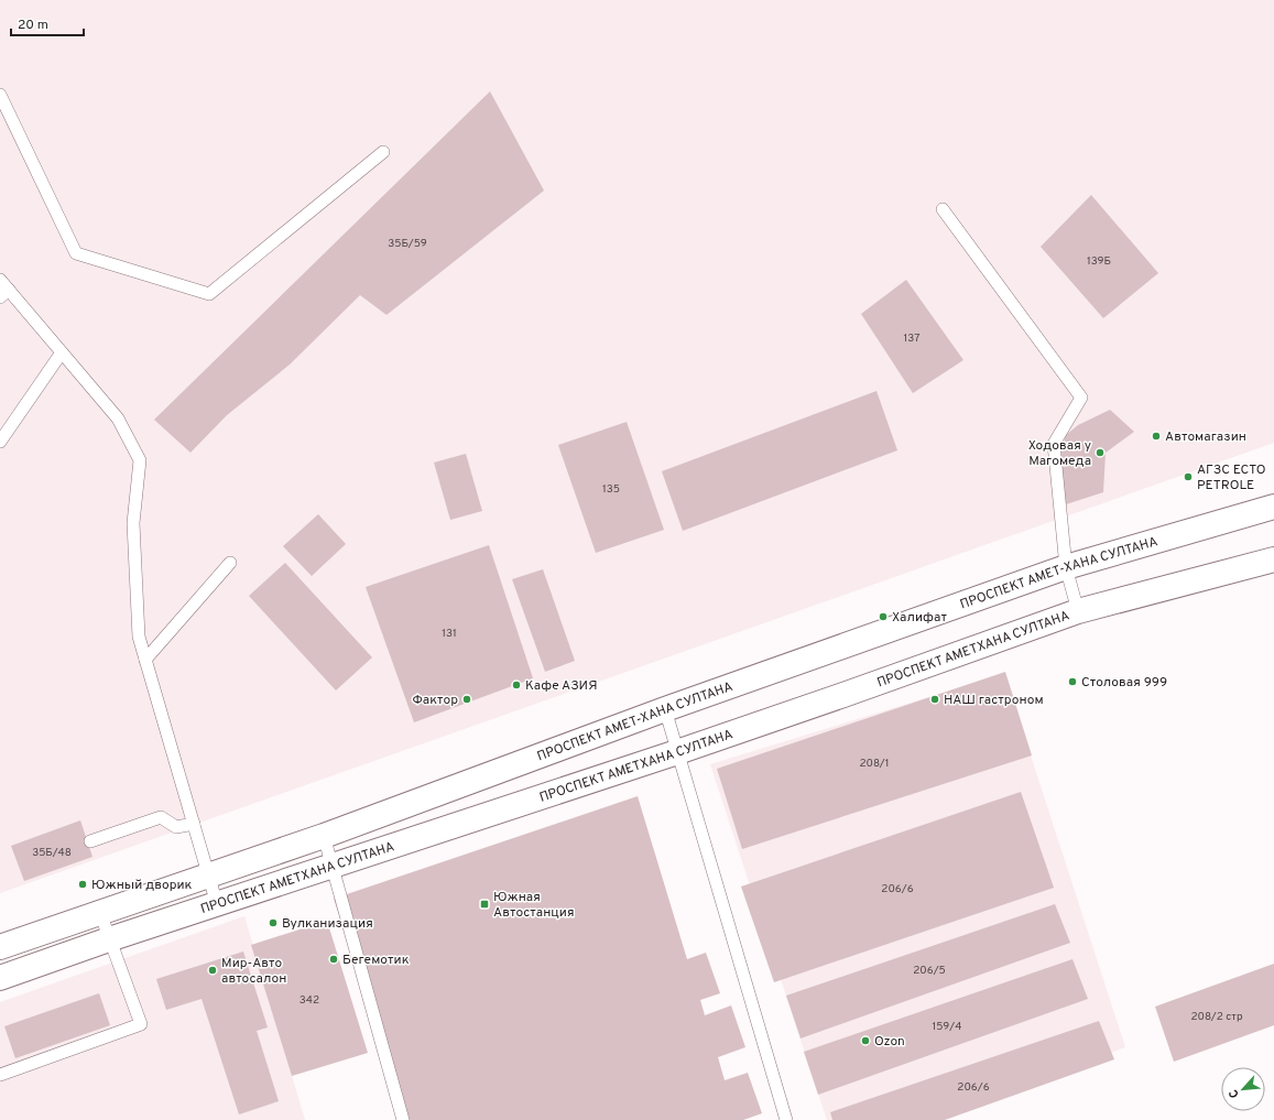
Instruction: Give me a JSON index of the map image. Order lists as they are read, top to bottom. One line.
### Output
{"streets":{"main road":["ПРОСПЕКТ АМЕТ-ХАНА СУЛТАНА","ПРОСПЕКТ АМЕТХАНА СУЛТАНА"]},"places":{"other":["Автомагазин","Ходовая у Магомеда","АГЗС ECTO PETROLE","Халифат","Столовая 999","Кафе АЗИЯ","Фактор","НАШ гастроном","Южный дворик","Вулканизация","Бегемотик","Мир-Авто автосалон","Ozon"],"transit":["Южная Автостанция"]},"house_numbers":["35Б/59","139Б","137","135","131","208/1","35Б/48","206/6","206/5","342","208/2 стр","159/4","206/6"],"scale_bar":"20 m","north":"bottom left"}
